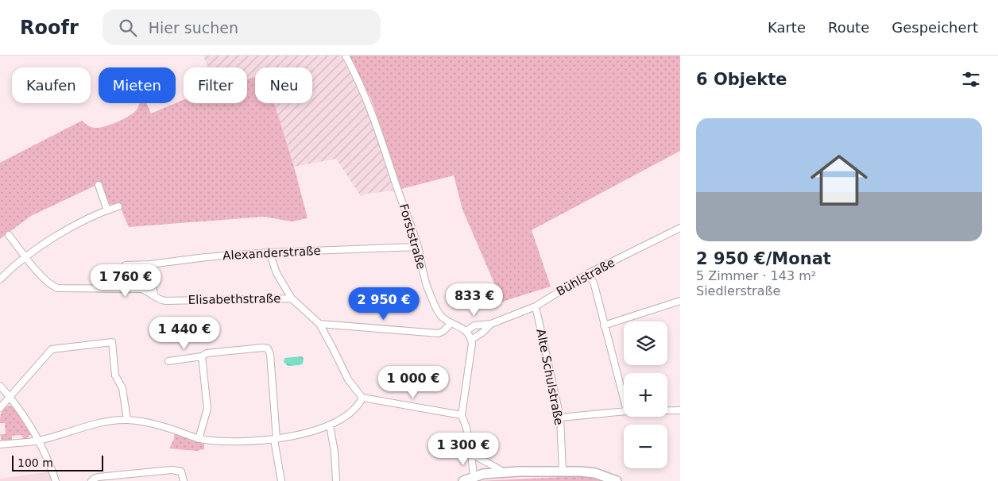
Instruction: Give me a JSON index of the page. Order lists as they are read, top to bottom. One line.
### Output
{"streets":{"street":["Forststraße","Alexanderstraße","Bühlstraße","Elisabethstraße","Alte Schulstraße"]},"crossings":[["Forststraße","Alexanderstraße"],["Forststraße","Bühlstraße"],["Bühlstraße","Alte Schulstraße"]],"scale_bar":"100 m","page":{"header":"Roofr","search":"Hier suchen","nav":["Karte","Route","Gespeichert"],"heading":"6 Objekte","chip":["Kaufen","Mieten","Filter","Neu"],"list":[{"name":"2 950 €/Monat","note":"5 Zimmer · 143 m² · Siedlerstraße"}],"price":["1 760 €","833 €","2 950 €","1 440 €","1 000 €","1 300 €"],"map_buttons":["+","−"],"scale":"100 m"}}
